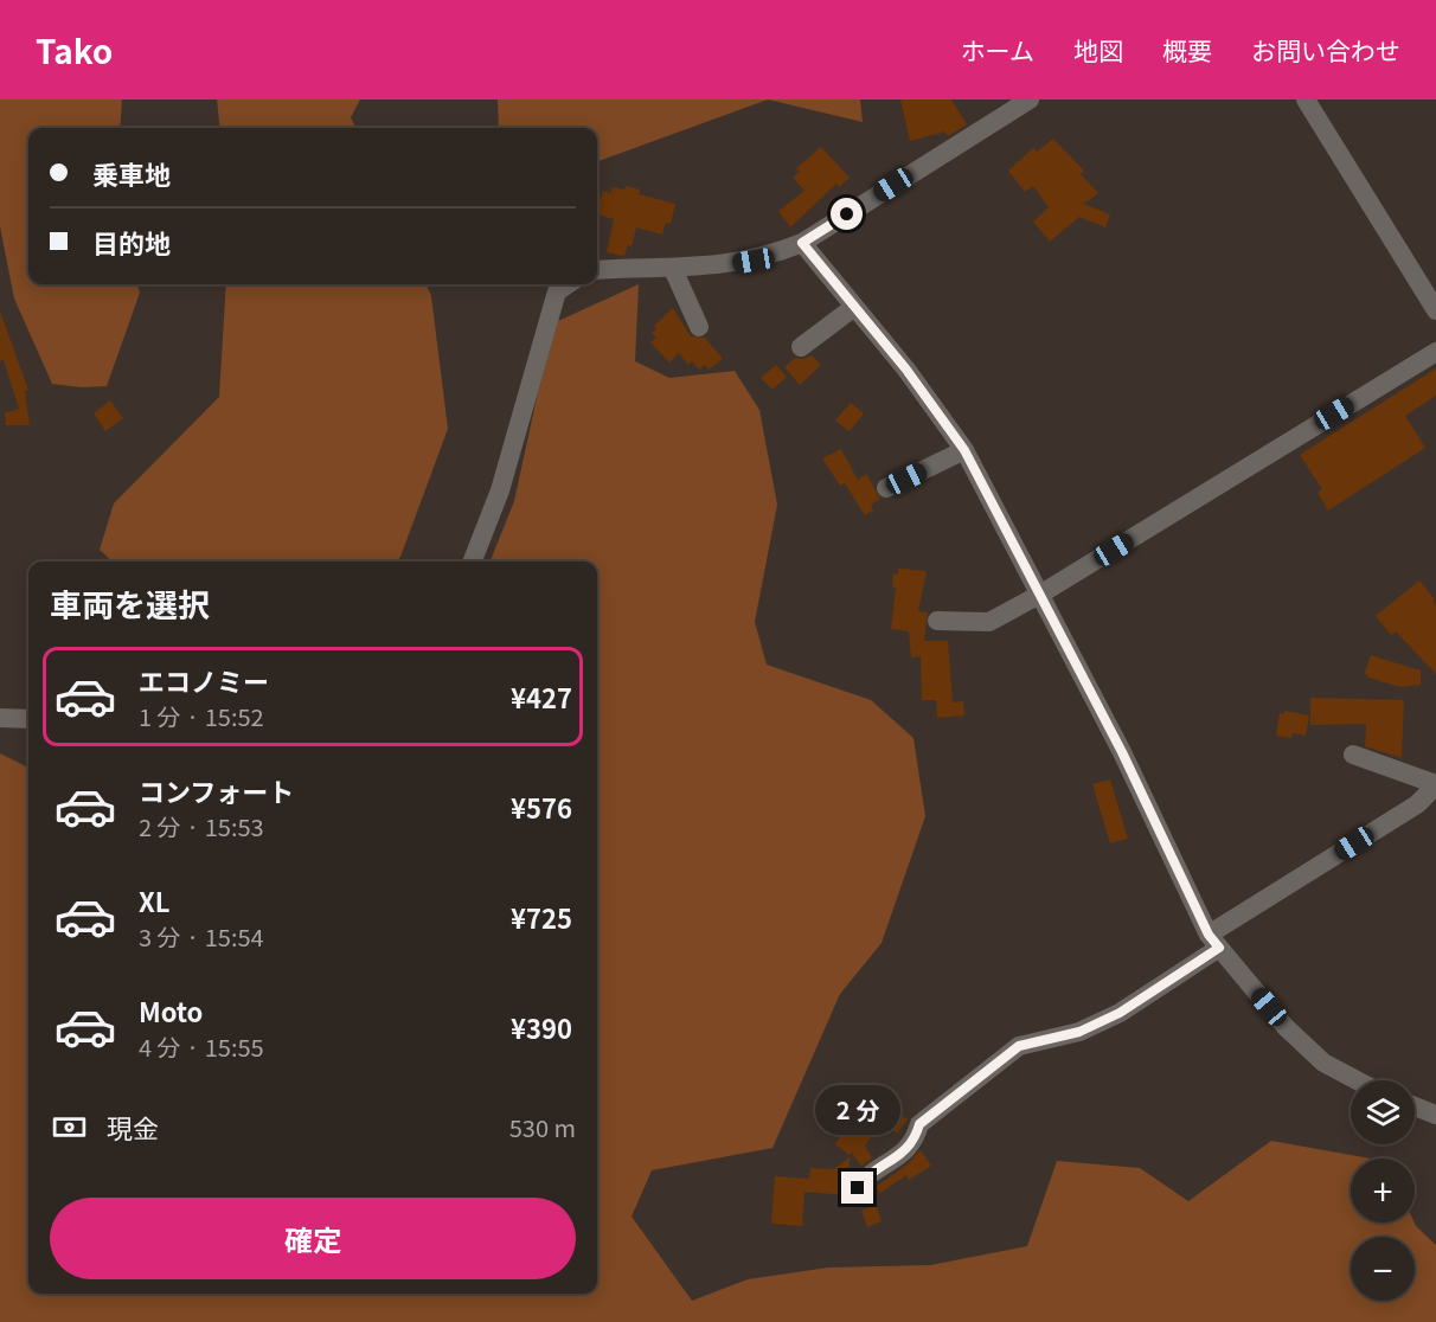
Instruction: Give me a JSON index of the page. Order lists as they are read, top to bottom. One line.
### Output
{"page":{"header":"Tako","nav":["ホーム","地図","概要","お問い合わせ"],"banner":["乗車地","目的地"],"heading":"車両を選択","list":[{"name":"エコノミー","note":"1 分 · 15:52","value":"¥427"},{"name":"コンフォート","note":"2 分 · 15:53","value":"¥576"},{"name":"XL","note":"3 分 · 15:54","value":"¥725"},{"name":"Moto","note":"4 分 · 15:55","value":"¥390"}],"map_buttons":["+","−"],"bubble":"2 分","pay":["現金","530 m"],"buttons":"確定"}}
